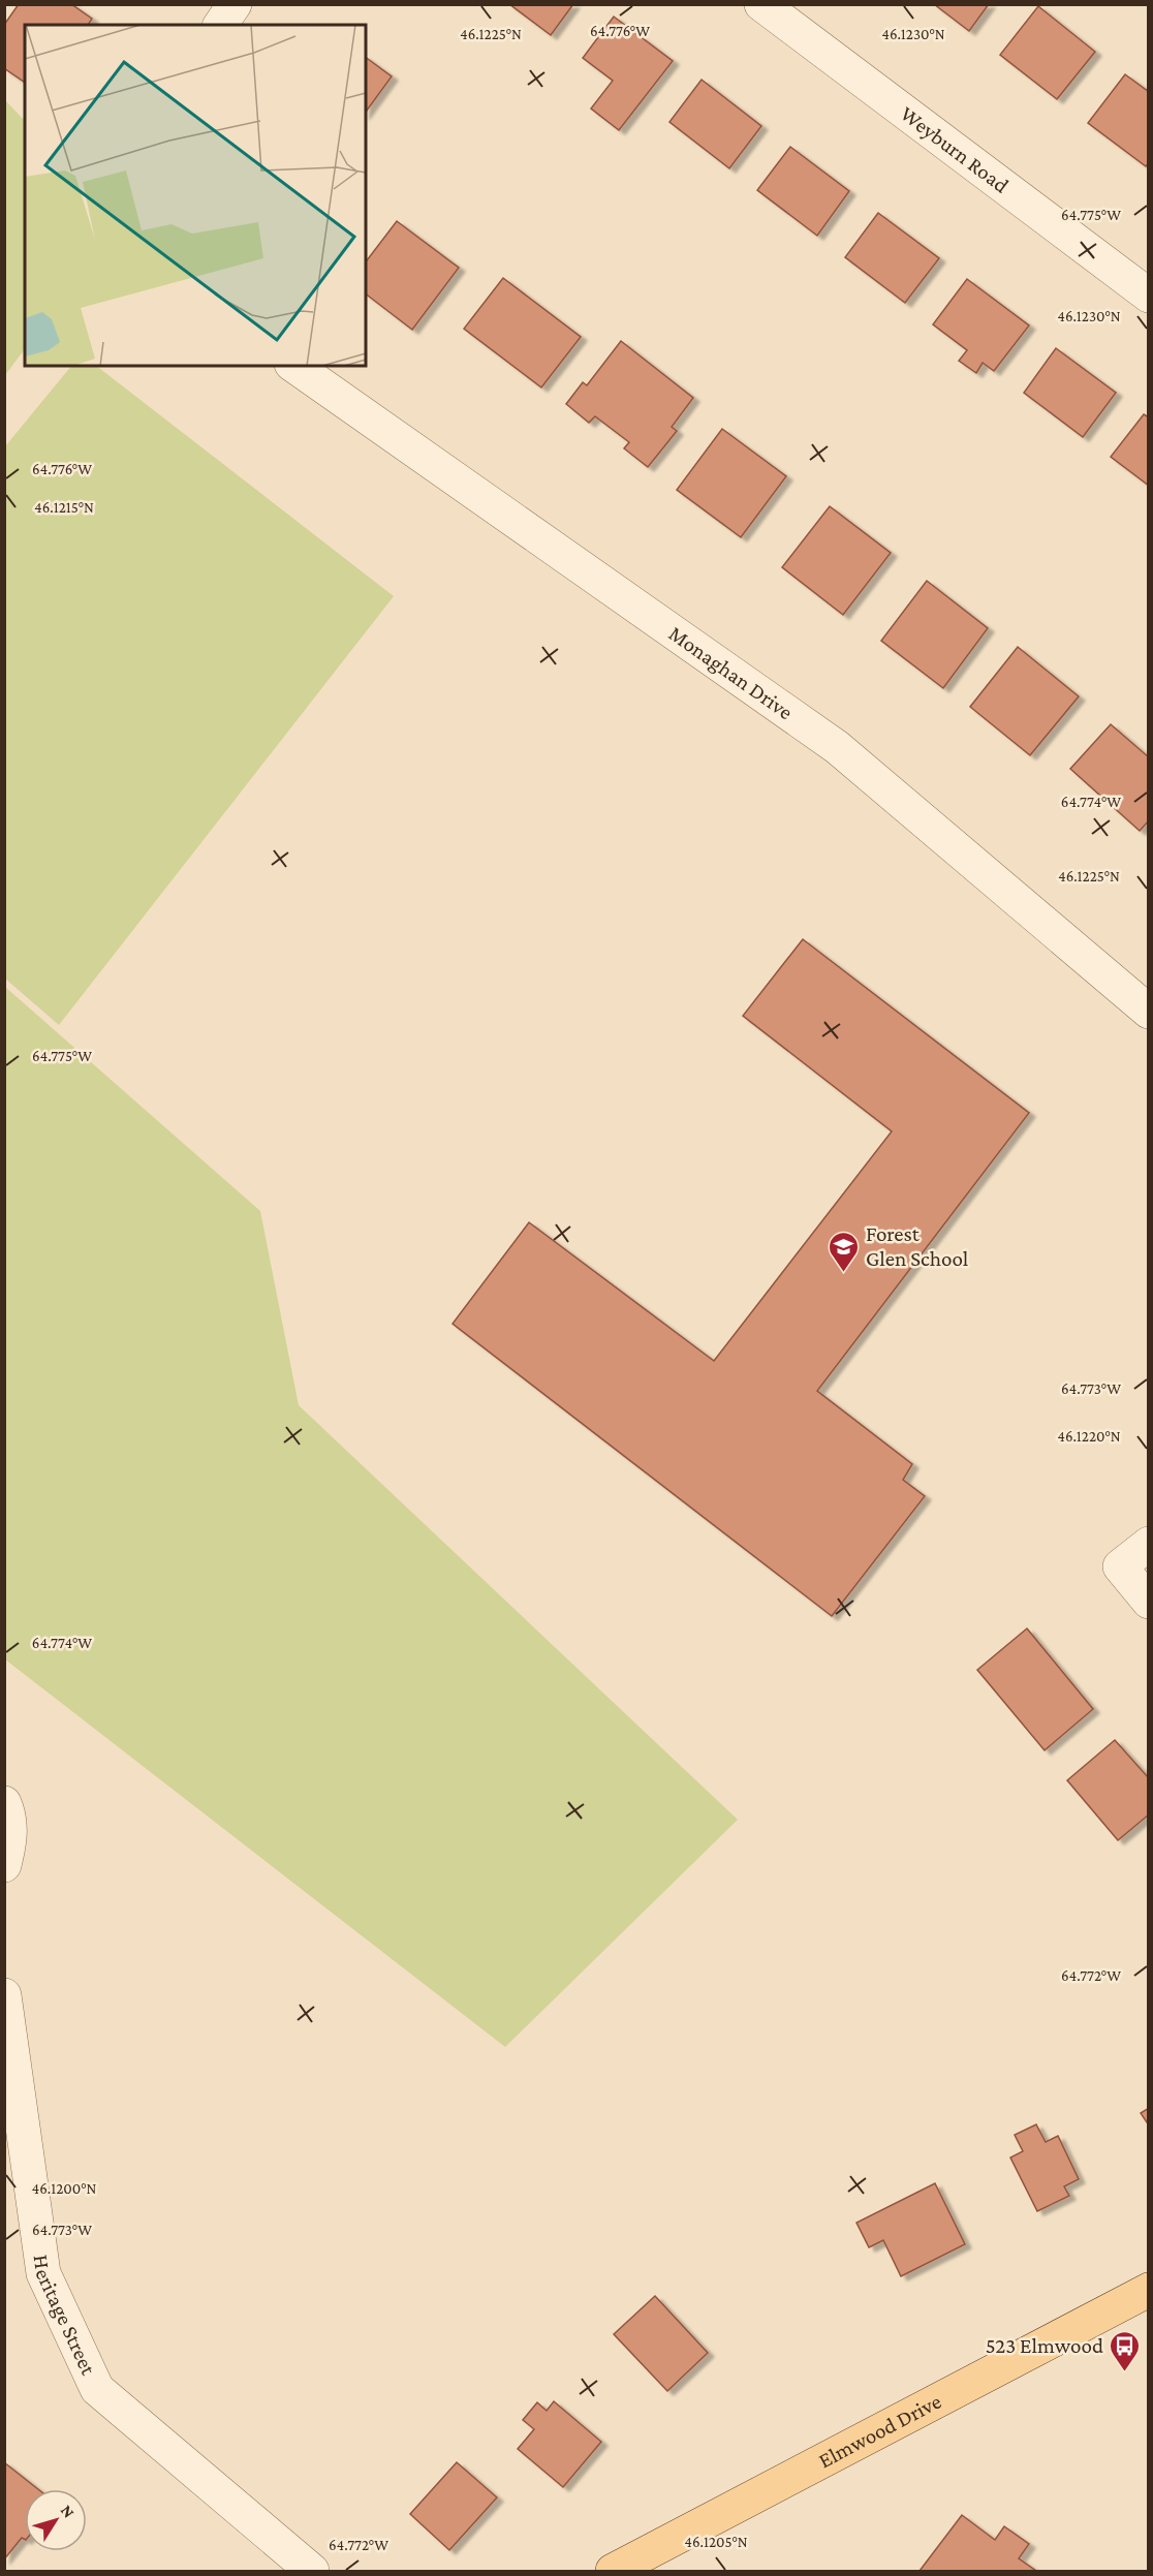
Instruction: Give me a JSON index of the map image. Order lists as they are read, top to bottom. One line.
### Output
{"streets":{"main road":["Elmwood Drive"],"street":["Weyburn Road","Monaghan Drive","Heritage Street"]},"places":{"school or university":["Forest Glen School"],"bus stop":["523 Elmwood"]},"north":"top right","coordinates":["64.776°W","46.1225°N","46.1230°N","64.775°W","46.1215°N","64.774°W","64.773°W","46.1220°N","64.772°W","46.1200°N","46.1205°N"]}
